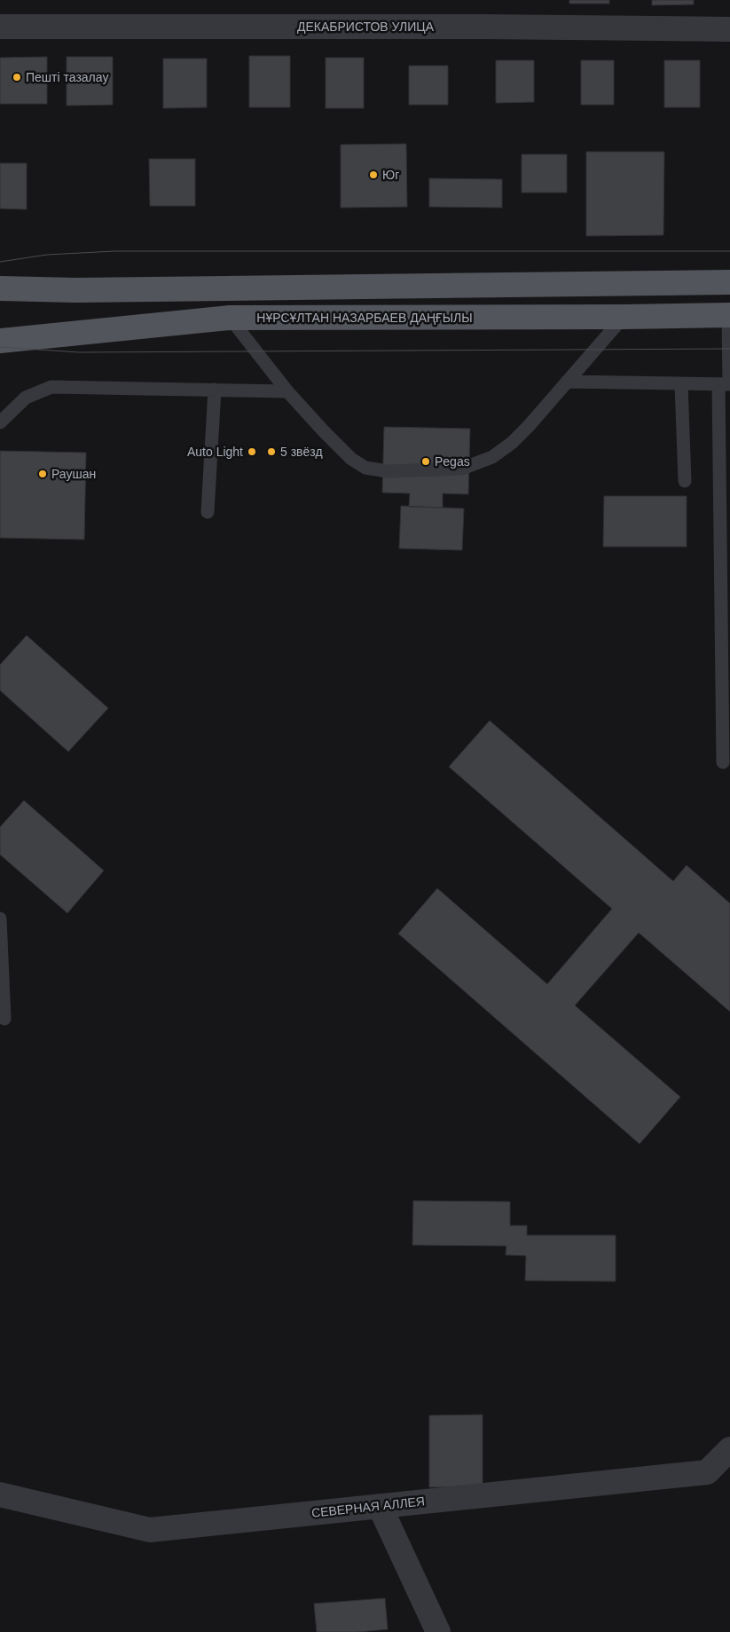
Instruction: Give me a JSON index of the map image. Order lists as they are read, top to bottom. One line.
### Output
{"streets":{"main road":["НҰРСҰЛТАН НАЗАРБАЕВ ДАҢҒЫЛЫ"],"street":["ДЕКАБРИСТОВ УЛИЦА","СЕВЕРНАЯ АЛЛЕЯ"]},"places":["Пешті тазалау","Юг","Auto Light","5 звёзд","Pegas","Раушан"]}
